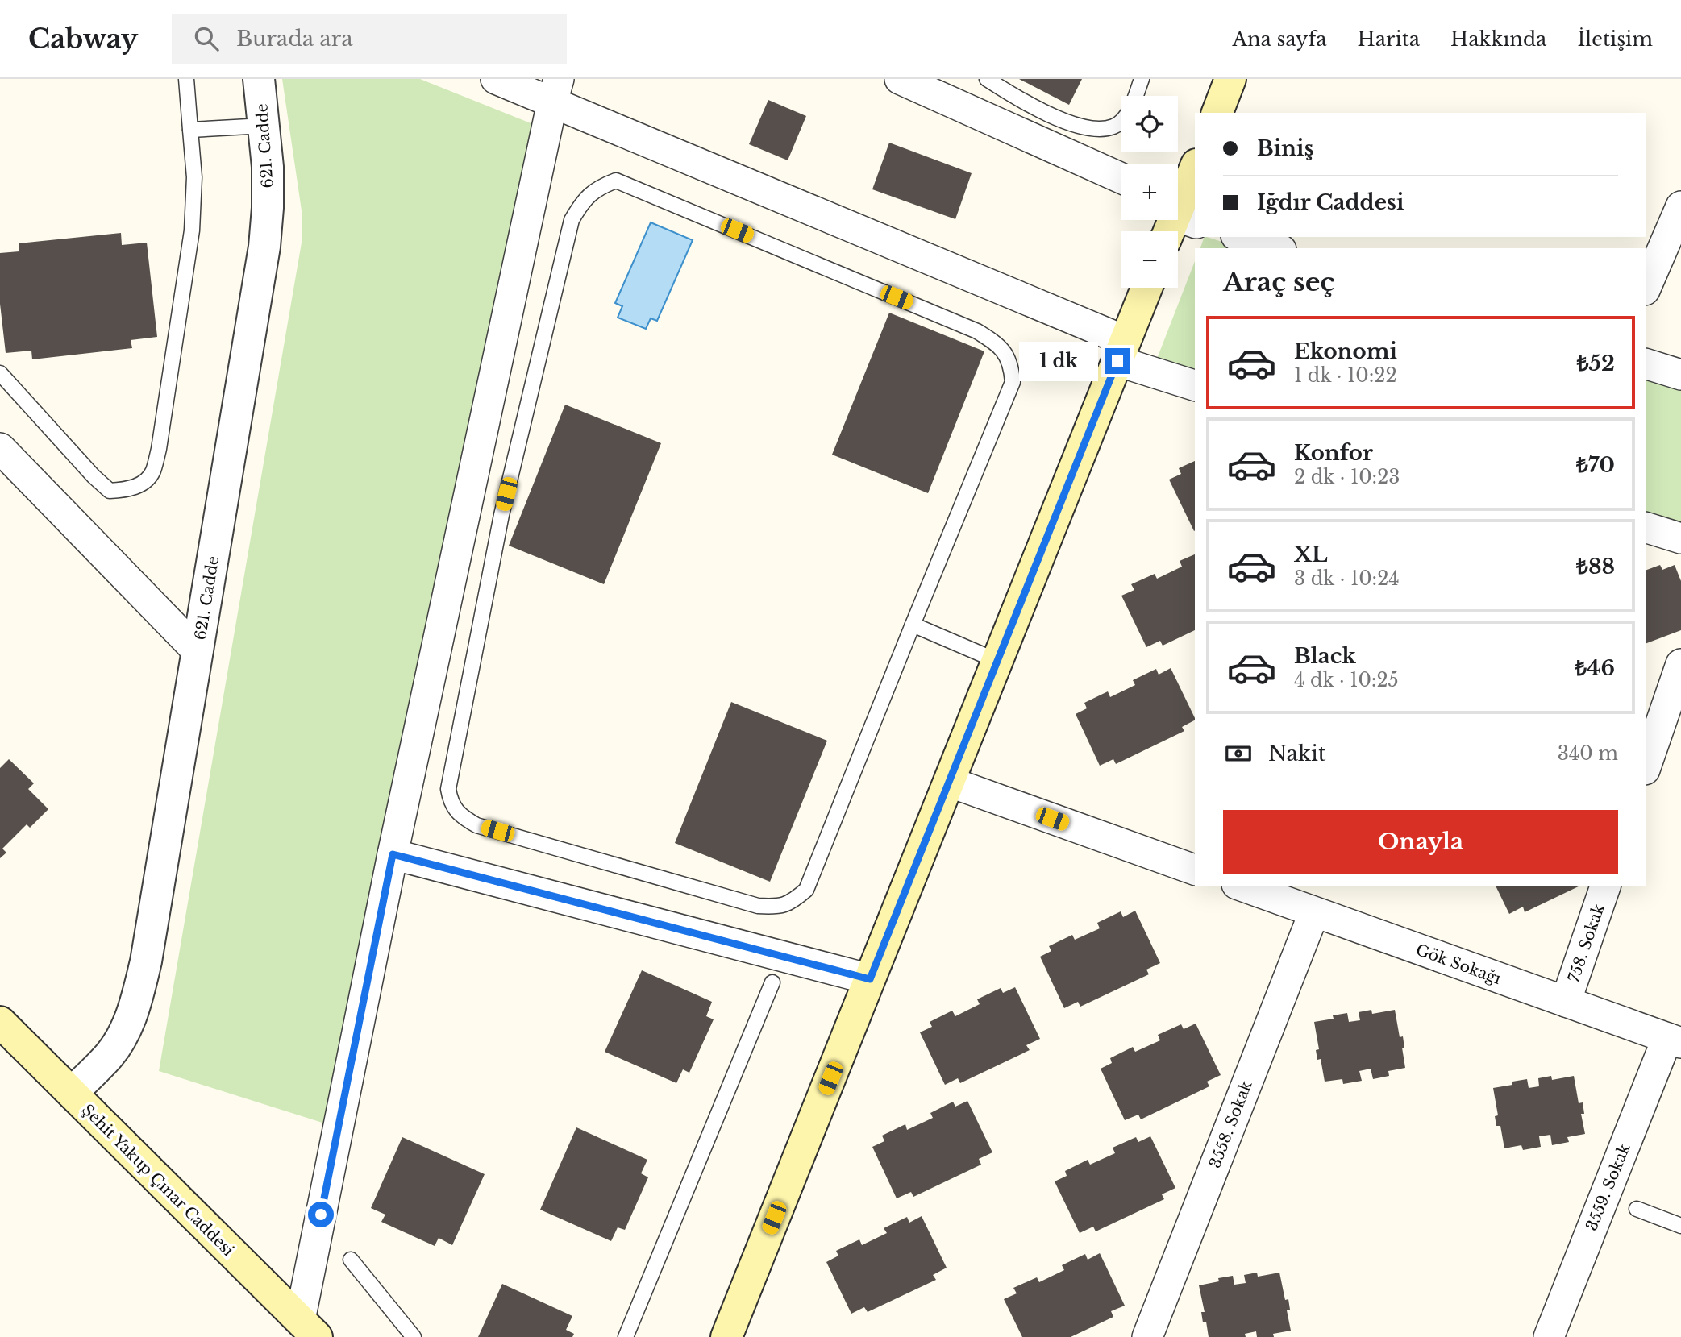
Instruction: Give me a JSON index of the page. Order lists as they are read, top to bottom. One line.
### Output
{"streets":{"main road":["Şehit Yakup Çınar Caddesi"],"street":["621. Cadde","758. Sokak","Gök Sokağı","3558. Sokak","3559. Sokak"]},"crossings":[["621. Cadde","Şehit Yakup Çınar Caddesi"],["758. Sokak","Gök Sokağı"],["Gök Sokağı","3558. Sokak"],["Gök Sokağı","3559. Sokak"]],"page":{"header":"Cabway","search":"Burada ara","nav":["Ana sayfa","Harita","Hakkında","İletişim"],"map_buttons":["+","−"],"banner":["Biniş","Iğdır Caddesi"],"heading":"Araç seç","list":[{"name":"Ekonomi","note":"1 dk · 10:22","value":"₺52"},{"name":"Konfor","note":"2 dk · 10:23","value":"₺70"},{"name":"XL","note":"3 dk · 10:24","value":"₺88"},{"name":"Black","note":"4 dk · 10:25","value":"₺46"}],"bubble":"1 dk","pay":["Nakit","340 m"],"buttons":"Onayla"}}
